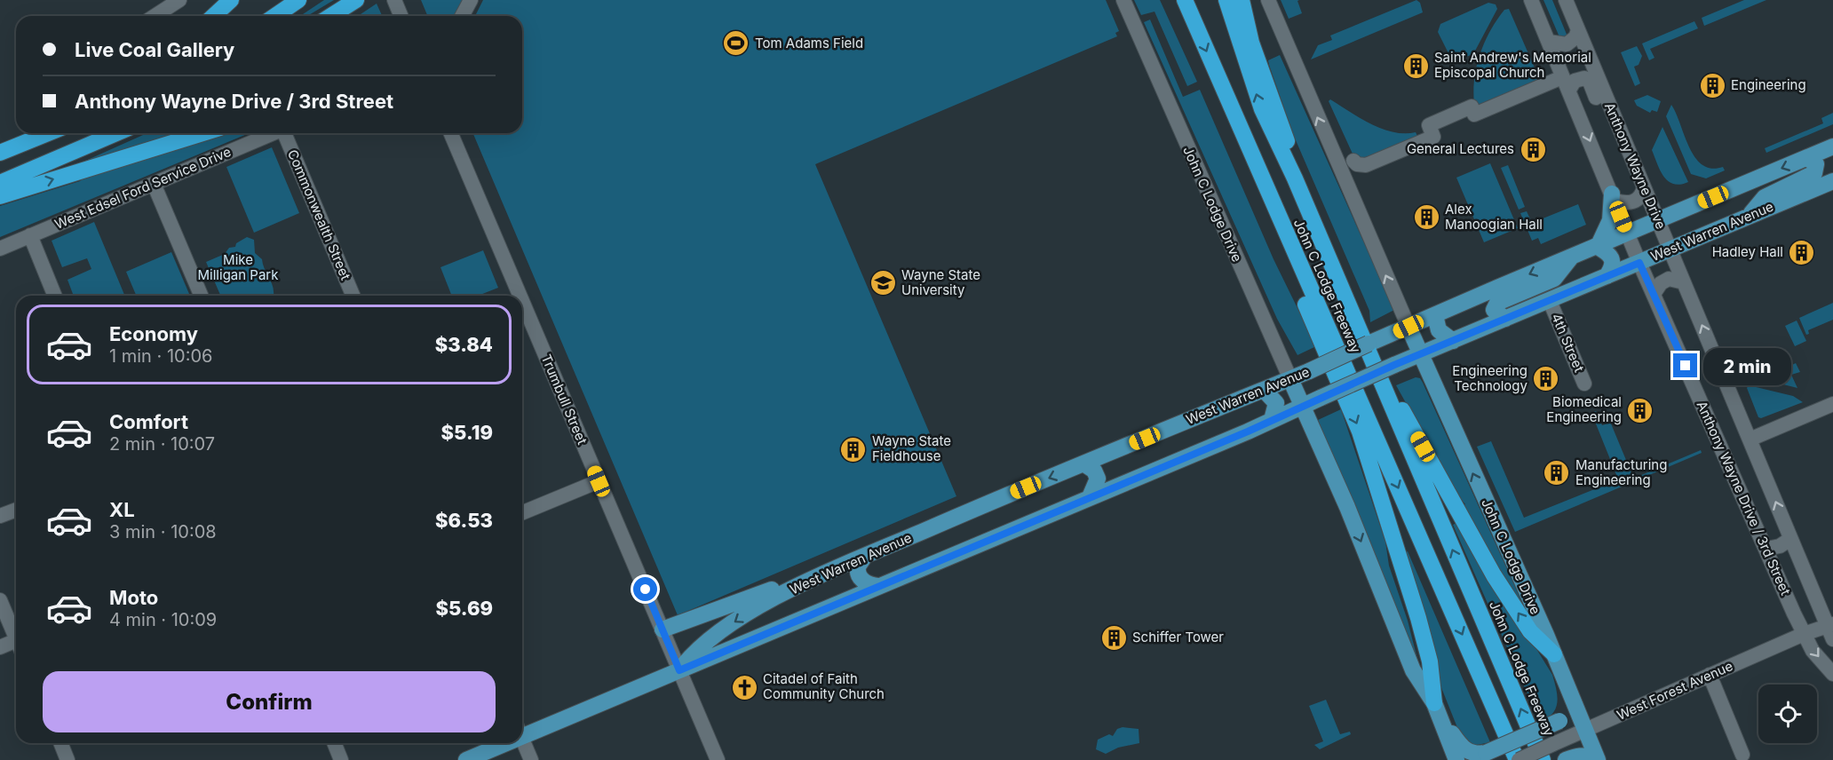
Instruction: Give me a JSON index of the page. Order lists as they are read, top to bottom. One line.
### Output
{"streets":{"highway":["John C Lodge Freeway"],"main road":["John C Lodge Drive","West Warren Avenue"],"street":["Anthony Wayne Drive","West Edsel Ford Service Drive","Commonwealth Street","4th Street","Trumbull Street","Anthony Wayne Drive / 3rd Street","West Forest Avenue"]},"crossings":[["Anthony Wayne Drive","West Warren Avenue"],["Anthony Wayne Drive","West Forest Avenue"],["John C Lodge Drive","West Warren Avenue"],["John C Lodge Drive","West Forest Avenue"],["West Warren Avenue","4th Street"],["West Warren Avenue","Trumbull Street"],["West Warren Avenue","Anthony Wayne Drive / 3rd Street"],["John C Lodge Freeway","West Forest Avenue"],["Anthony Wayne Drive / 3rd Street","West Forest Avenue"]],"one_way":["Anthony Wayne Drive"],"parks":["Mike Milligan Park"],"places":{"sports":["Tom Adams Field"],"building":["Saint Andrew's Memorial Episcopal Church","Engineering","General Lectures","Alex Manoogian Hall","Hadley Hall","Engineering Technology","Biomedical Engineering","Wayne State Fieldhouse","Manufacturing Engineering","Schiffer Tower"],"school or university":["Wayne State University"],"church":["Citadel of Faith Community Church"]},"page":{"banner":["Live Coal Gallery","Anthony Wayne Drive / 3rd Street"],"list":[{"name":"Economy","note":"1 min · 10:06","value":"$3.84"},{"name":"Comfort","note":"2 min · 10:07","value":"$5.19"},{"name":"XL","note":"3 min · 10:08","value":"$6.53"},{"name":"Moto","note":"4 min · 10:09","value":"$5.69"}],"bubble":"2 min","buttons":"Confirm"}}
